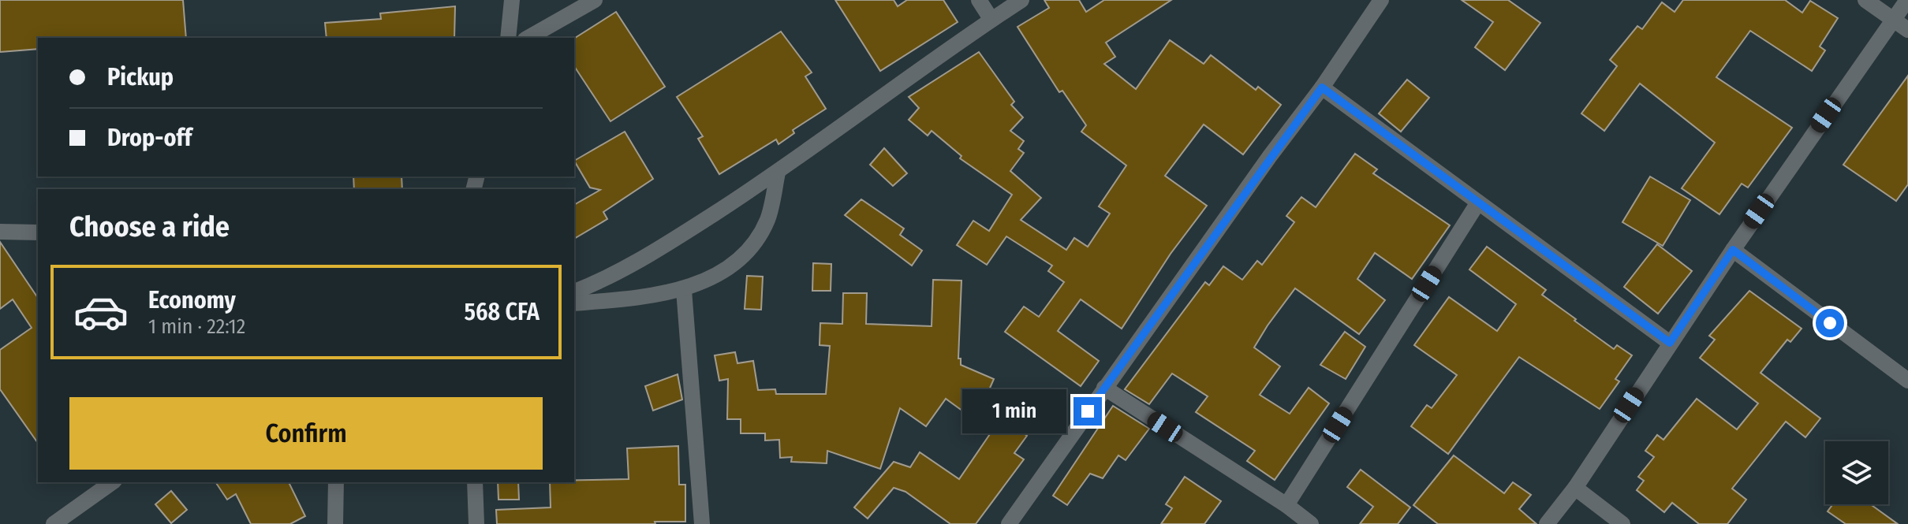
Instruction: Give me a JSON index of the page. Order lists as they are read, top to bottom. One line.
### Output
{"page":{"banner":["Pickup","Drop-off"],"heading":"Choose a ride","list":[{"name":"Economy","note":"1 min · 22:12","value":"568 CFA"}],"buttons":"Confirm","bubble":"1 min"}}
